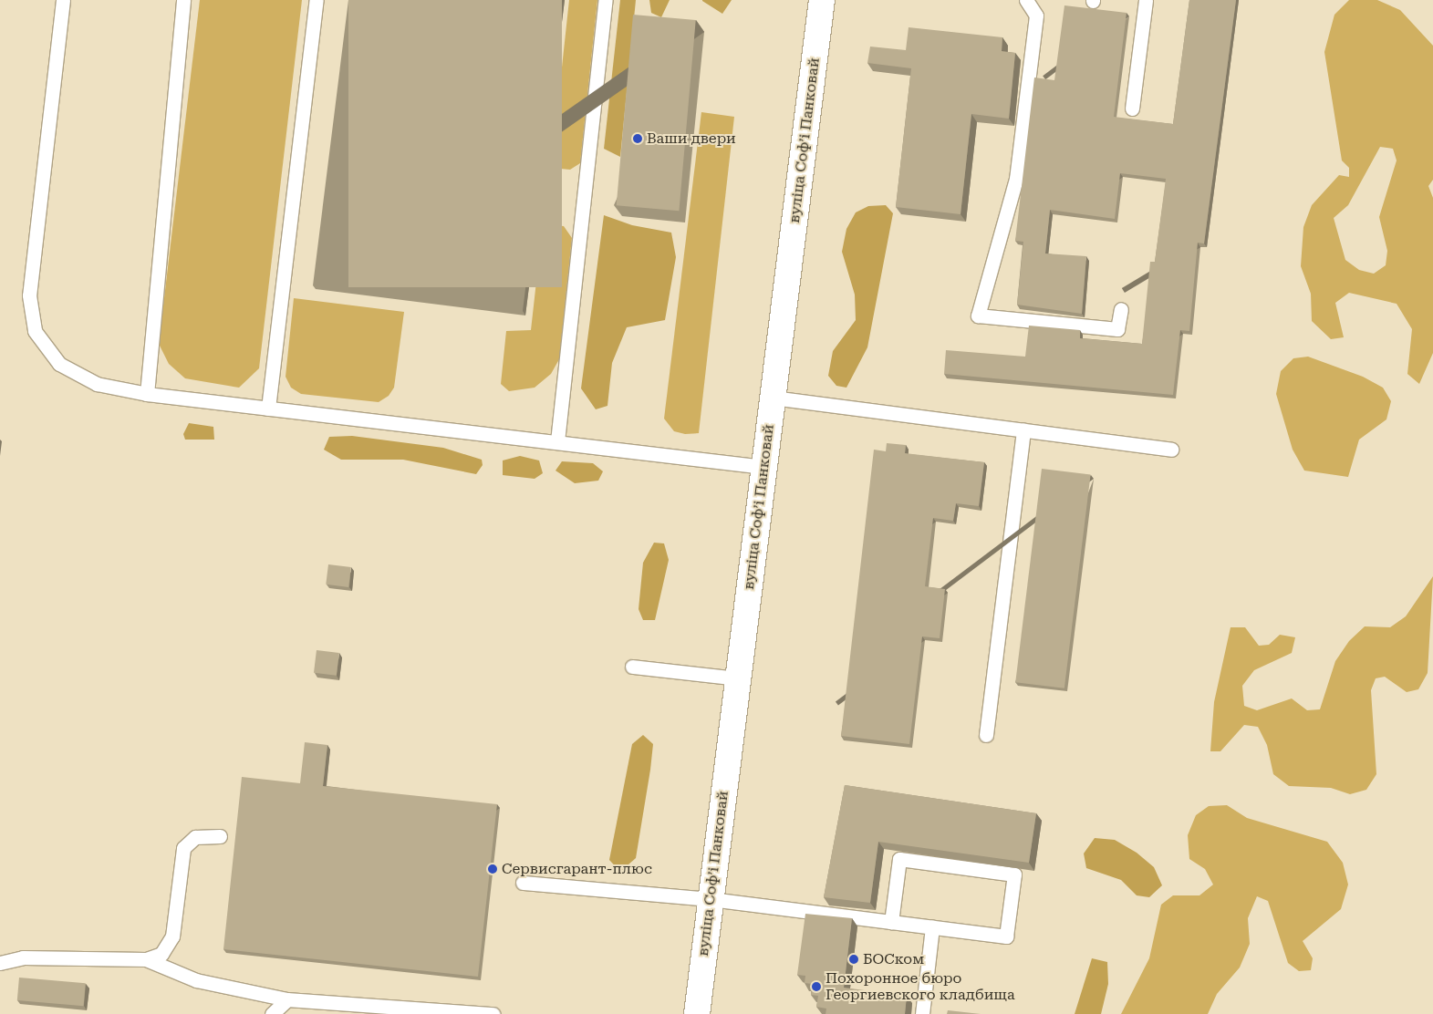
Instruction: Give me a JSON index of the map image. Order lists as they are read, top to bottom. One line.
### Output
{"streets":{"street":["вуліца Софʼі Панковай"]},"places":["Ваши двери","Сервисгарант-плюс","БОСком","Похоронное бюро Георгиевского кладбища"]}
